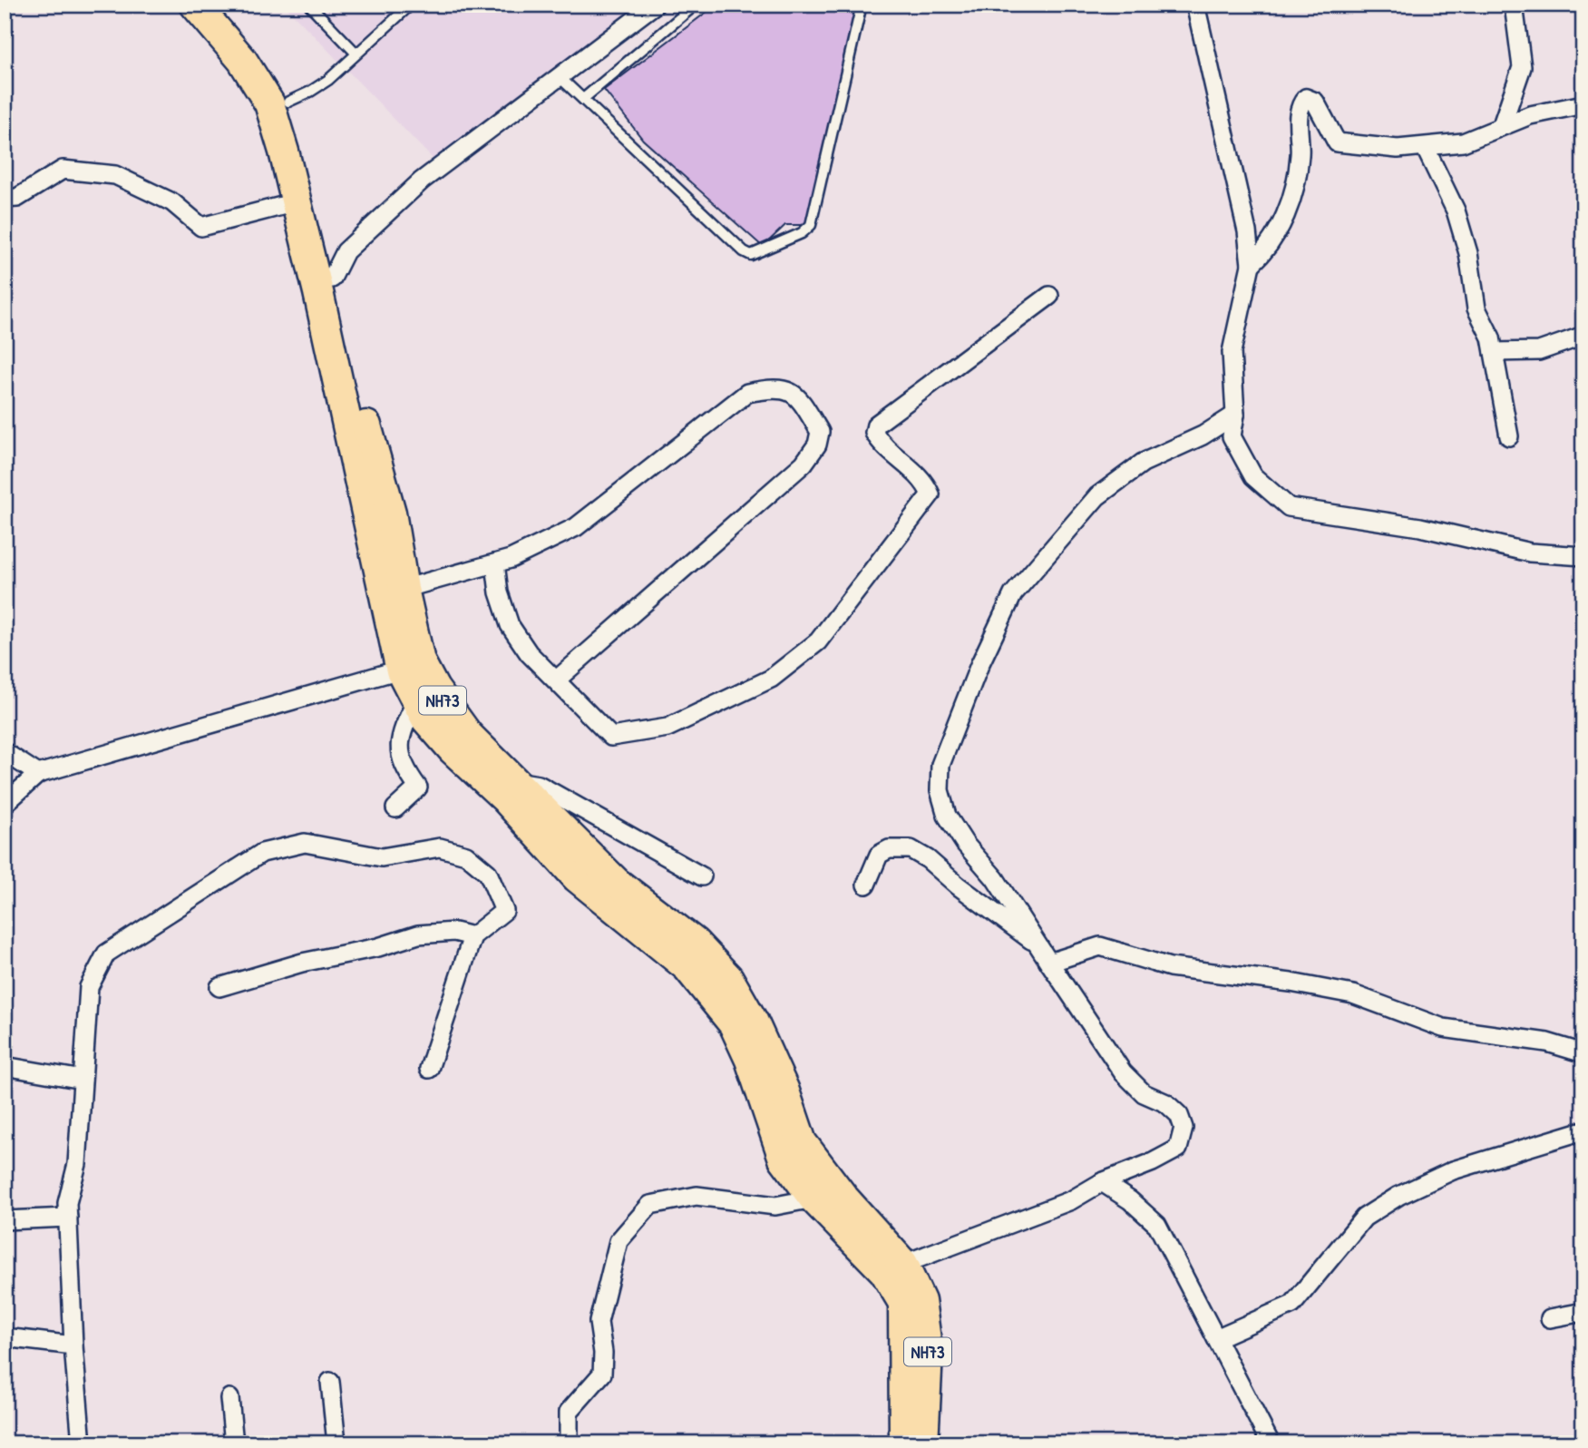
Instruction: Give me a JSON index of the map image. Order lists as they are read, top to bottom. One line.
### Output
{"streets":{"highway":["NH73"]}}
